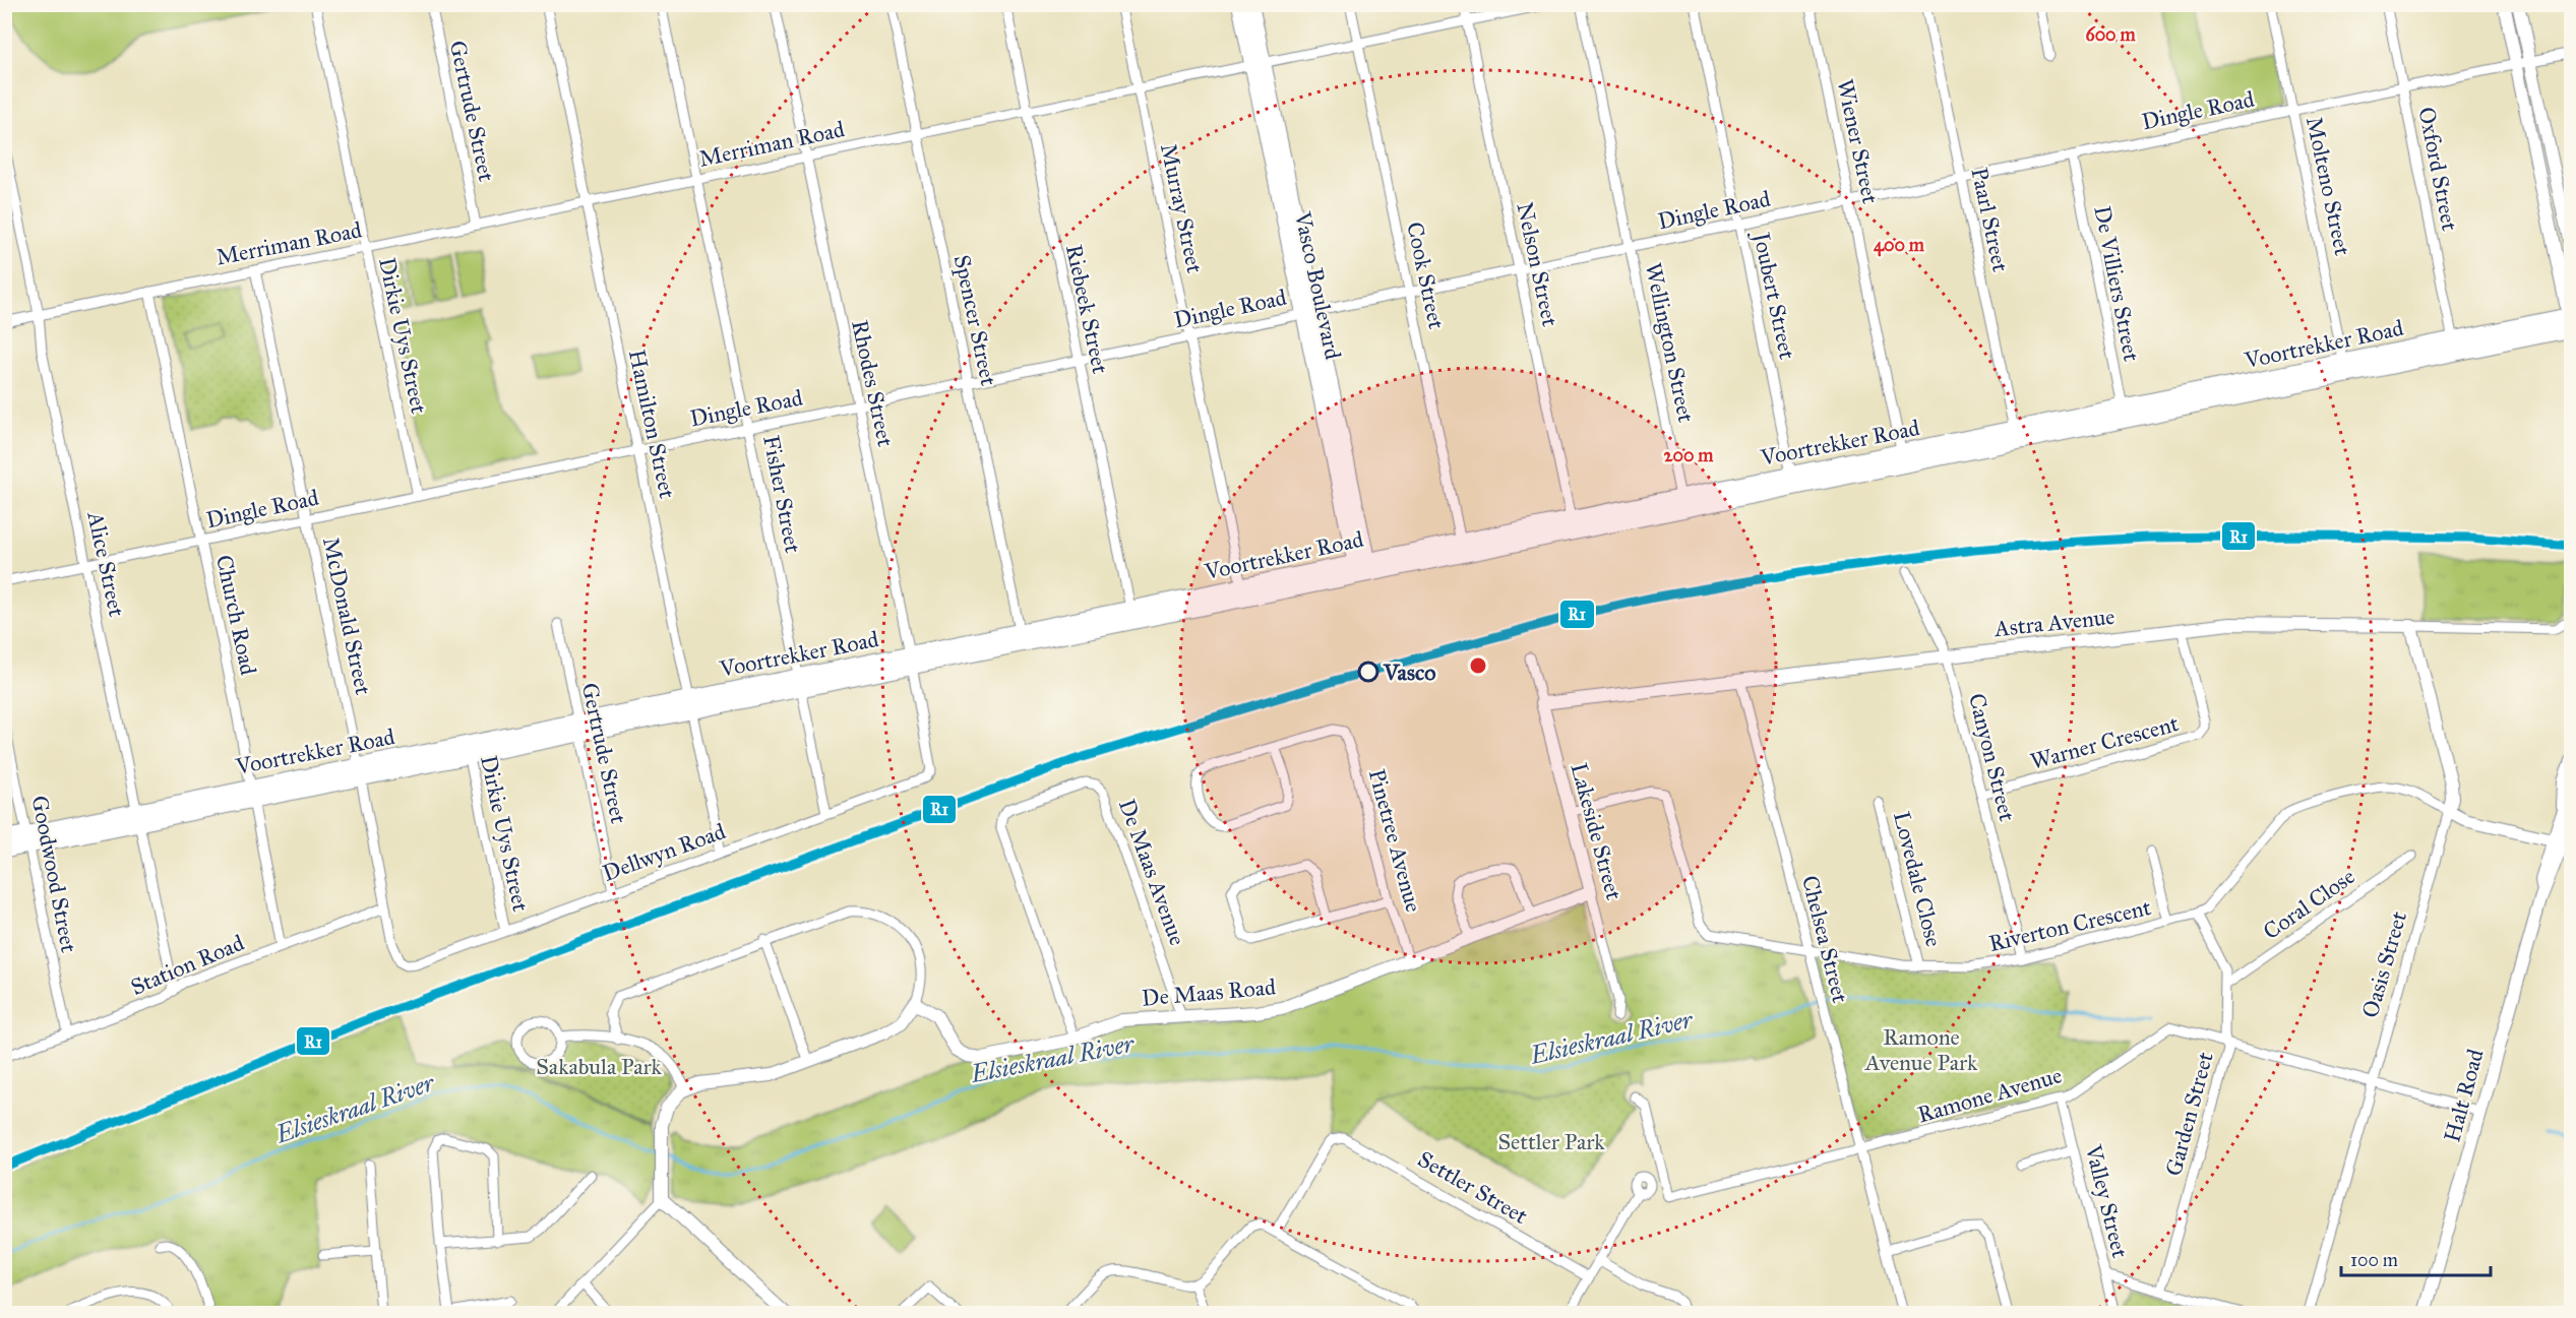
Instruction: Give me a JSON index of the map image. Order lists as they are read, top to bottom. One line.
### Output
{"streets":{"main road":["Vasco Boulevard","Voortrekker Road"],"street":["Dingle Road","Gertrude Street","Wiener Street","Merriman Road","Oxford Street","Molteno Street","Murray Street","Paarl Street","Nelson Street","Cook Street","De Villiers Street","Joubert Street","Riebeek Street","Spencer Street","Dirkie Uys Street","Wellington Street","Rhodes Street","Hamilton Street","Fisher Street","Alice Street","Church Road","McDonald Street","Astra Avenue","Warner Crescent","Canyon Street","Lakeside Street","Pinetree Avenue","Dellwyn Road","De Maas Avenue","Goodwood Street","Lovedale Close","Coral Close","Riverton Crescent","Chelsea Street","Station Road","Oasis Street","De Maas Road","Ramone Avenue","Halt Road","Garden Street","Settler Street","Valley Street"]},"crossings":[["Dingle Road","Wiener Street"],["Dingle Road","Oxford Street"],["Dingle Road","Molteno Street"],["Dingle Road","Murray Street"],["Dingle Road","Paarl Street"],["Dingle Road","Nelson Street"],["Dingle Road","Cook Street"],["Dingle Road","De Villiers Street"],["Dingle Road","Vasco Boulevard"],["Dingle Road","Joubert Street"],["Dingle Road","Riebeek Street"],["Dingle Road","Spencer Street"],["Dingle Road","Dirkie Uys Street"],["Dingle Road","Wellington Street"],["Dingle Road","Rhodes Street"],["Dingle Road","Hamilton Street"],["Dingle Road","Fisher Street"],["Dingle Road","Alice Street"],["Dingle Road","Church Road"],["Dingle Road","McDonald Street"],["Gertrude Street","Merriman Road"],["Gertrude Street","Voortrekker Road"],["Gertrude Street","Dellwyn Road"],["Wiener Street","Voortrekker Road"],["Merriman Road","Murray Street"],["Merriman Road","Nelson Street"],["Merriman Road","Cook Street"],["Merriman Road","Vasco Boulevard"],["Merriman Road","Riebeek Street"],["Merriman Road","Spencer Street"],["Merriman Road","Dirkie Uys Street"],["Merriman Road","Rhodes Street"],["Merriman Road","Hamilton Street"],["Merriman Road","Fisher Street"],["Merriman Road","Alice Street"],["Merriman Road","Church Road"],["Merriman Road","McDonald Street"],["Oxford Street","Voortrekker Road"],["Molteno Street","Voortrekker Road"],["Murray Street","Voortrekker Road"],["Paarl Street","Voortrekker Road"],["Nelson Street","Voortrekker Road"],["Cook Street","Voortrekker Road"],["De Villiers Street","Voortrekker Road"],["Vasco Boulevard","Voortrekker Road"],["Joubert Street","Voortrekker Road"],["Riebeek Street","Voortrekker Road"],["Spencer Street","Voortrekker Road"],["Dirkie Uys Street","Voortrekker Road"],["Dirkie Uys Street","Dellwyn Road"],["Wellington Street","Voortrekker Road"],["Voortrekker Road","Rhodes Street"],["Voortrekker Road","Hamilton Street"],["Voortrekker Road","Fisher Street"],["Voortrekker Road","Alice Street"],["Voortrekker Road","Church Road"],["Voortrekker Road","McDonald Street"],["Voortrekker Road","Goodwood Street"],["Rhodes Street","Dellwyn Road"],["Hamilton Street","Dellwyn Road"],["Fisher Street","Dellwyn Road"],["Alice Street","Station Road"],["Church Road","Station Road"],["McDonald Street","Dellwyn Road"],["McDonald Street","Station Road"],["Astra Avenue","Warner Crescent"],["Astra Avenue","Canyon Street"],["Astra Avenue","Lakeside Street"],["Astra Avenue","Chelsea Street"],["Astra Avenue","Oasis Street"],["Warner Crescent","Canyon Street"],["Canyon Street","Riverton Crescent"],["Lakeside Street","Riverton Crescent"],["Lakeside Street","De Maas Road"],["Pinetree Avenue","De Maas Road"],["De Maas Avenue","De Maas Road"],["Goodwood Street","Station Road"],["Lovedale Close","Riverton Crescent"],["Coral Close","Garden Street"],["Riverton Crescent","Chelsea Street"],["Riverton Crescent","Oasis Street"],["Riverton Crescent","Garden Street"],["Chelsea Street","Ramone Avenue"],["Oasis Street","Ramone Avenue"],["Ramone Avenue","Halt Road"],["Ramone Avenue","Garden Street"],["Ramone Avenue","Valley Street"]],"water":["Elsieskraal River"],"parks":["Ramone Avenue Park","Sakabula Park","Settler Park"],"places":["Vasco"],"lines":["transit line R1"],"scale_bar":"100 m","rings":["600 m","400 m","200 m"]}
